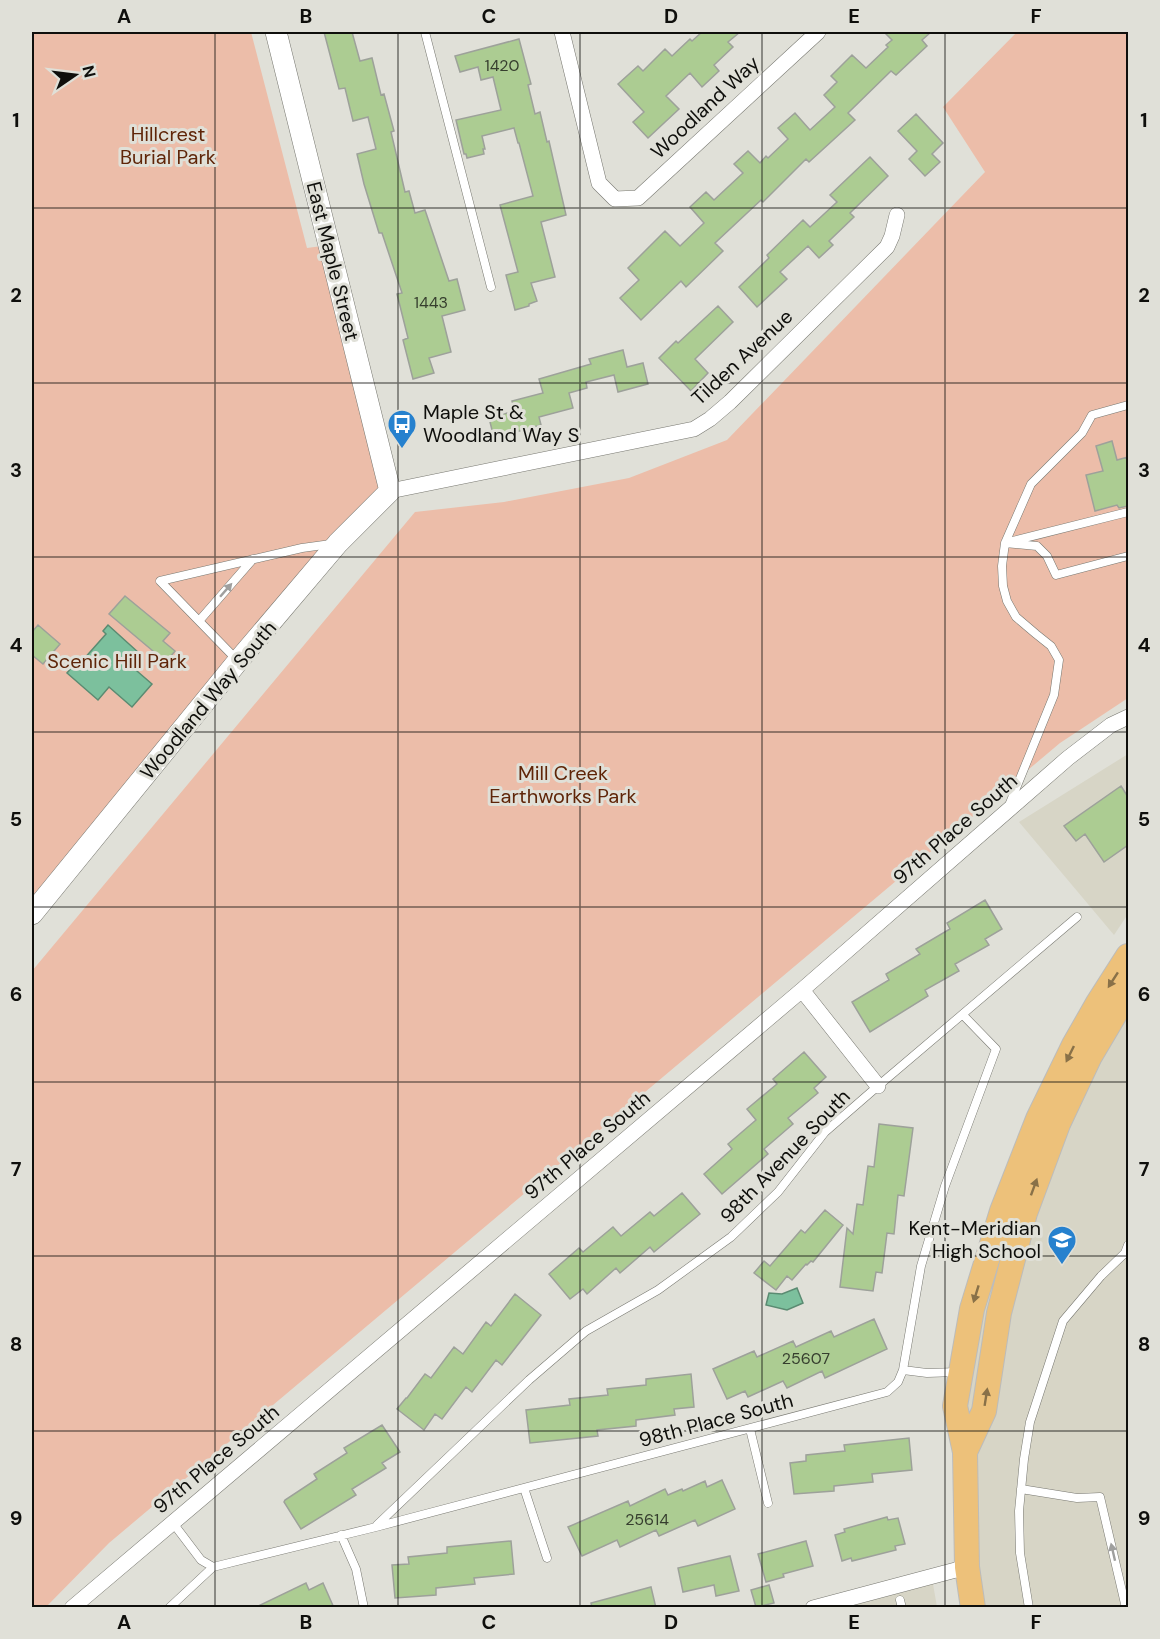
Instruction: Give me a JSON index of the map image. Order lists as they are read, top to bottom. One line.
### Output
{"streets":{"street":["Woodland Way","East Maple Street","Tilden Avenue","Woodland Way South","97th Place South"],"lane":["98th Avenue South","98th Place South"]},"crossings":[["East Maple Street","Tilden Avenue"],["East Maple Street","Woodland Way South"],["Tilden Avenue","Woodland Way South"],["98th Avenue South","98th Place South"]],"parks":["Hillcrest Burial Park","Scenic Hill Park","Mill Creek Earthworks Park"],"places":{"bus stop":["Maple St & Woodland Way S"],"school or university":["Kent-Meridian High School"]},"house_numbers":["1420","1443","25607","25614"],"north":"right","grid":{"columns":["A","B","C","D","E","F"],"rows":["1","2","3","4","5","6","7","8","9"]}}
